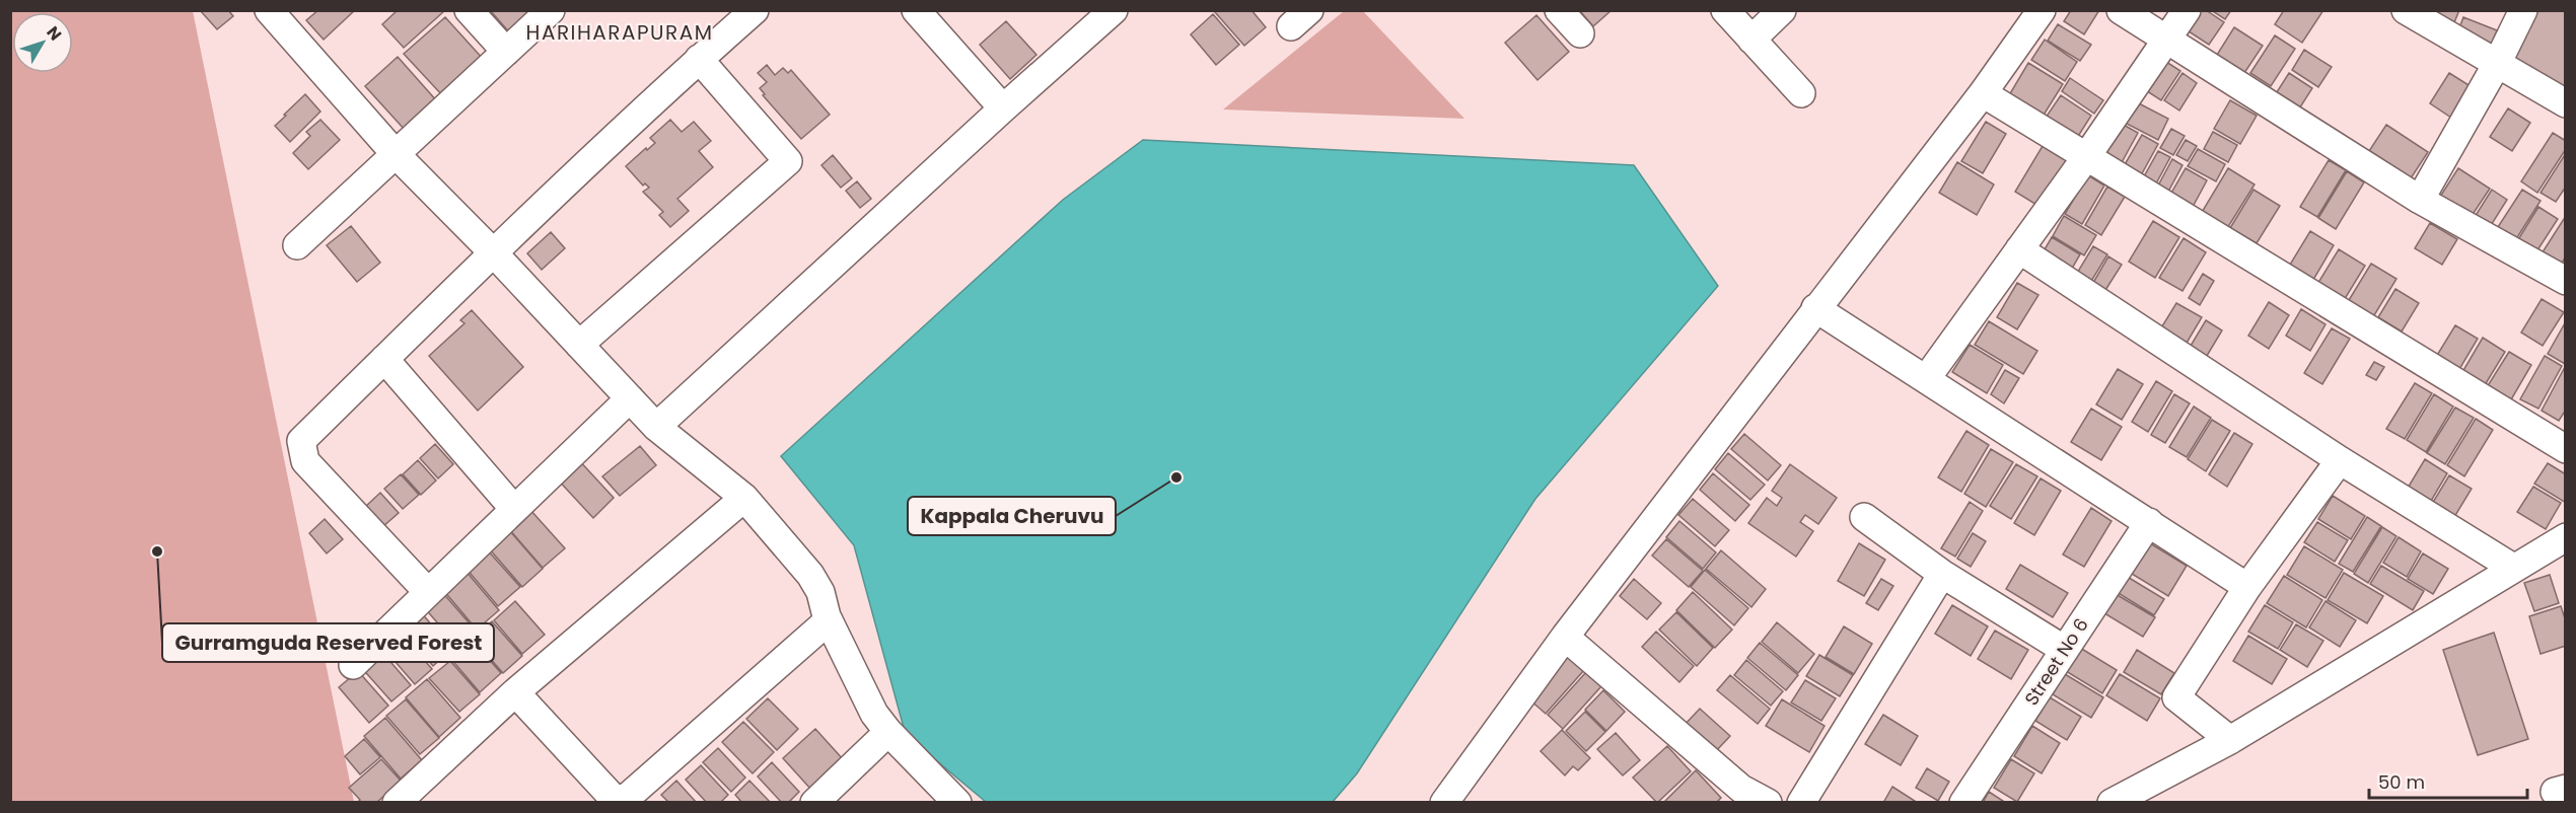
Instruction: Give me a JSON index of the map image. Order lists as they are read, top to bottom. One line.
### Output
{"streets":{"street":["Street No 6"]},"districts":["HARIHARAPURAM"],"places":["Kappala Cheruvu","Gurramguda Reserved Forest"],"scale_bar":"50 m","north":"top right"}
